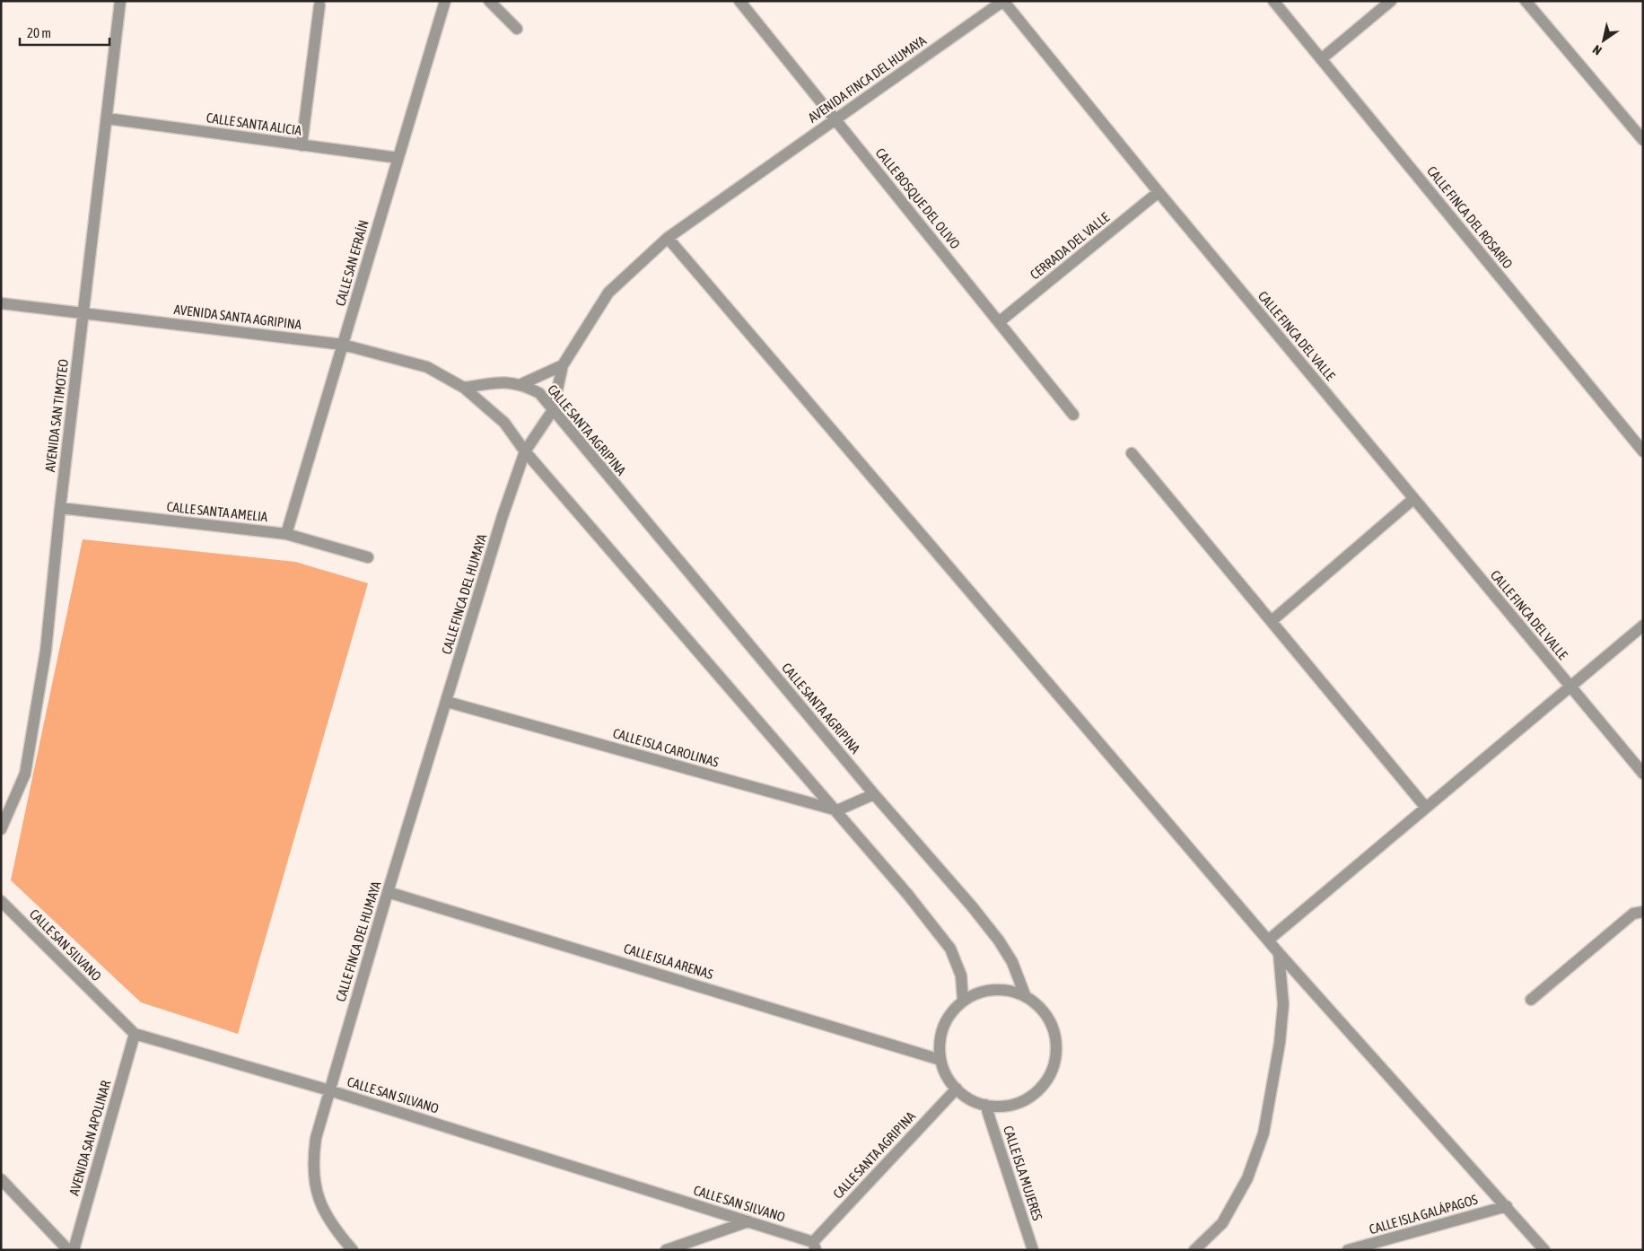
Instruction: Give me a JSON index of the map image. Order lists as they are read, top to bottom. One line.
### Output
{"streets":{"street":["AVENIDA FINCA DEL HUMAYA","CALLE SANTA ALICIA","CALLE BOSQUE DEL OLIVO","CALLE FINCA DEL ROSARIO","CERRADA DEL VALLE","CALLE SAN EFRAÍN","AVENIDA SANTA AGRIPINA","CALLE FINCA DEL VALLE","AVENIDA SAN TIMOTEO","CALLE SANTA AGRIPINA","CALLE SANTA AMELIA","CALLE FINCA DEL HUMAYA","CALLE ISLA CAROLINAS","CALLE SAN SILVANO","CALLE ISLA ARENAS","AVENIDA SAN APOLINAR","CALLE ISLA MUJERES","CALLE ISLA GALÁPAGOS"]},"crossings":[["AVENIDA FINCA DEL HUMAYA","CALLE BOSQUE DEL OLIVO"],["AVENIDA FINCA DEL HUMAYA","CALLE FINCA DEL VALLE"],["AVENIDA FINCA DEL HUMAYA","CALLE FINCA DEL HUMAYA"],["CALLE SANTA ALICIA","CALLE SAN EFRAÍN"],["CALLE SANTA ALICIA","AVENIDA SAN TIMOTEO"],["CALLE BOSQUE DEL OLIVO","CERRADA DEL VALLE"],["CERRADA DEL VALLE","CALLE FINCA DEL VALLE"],["CALLE SAN EFRAÍN","AVENIDA SANTA AGRIPINA"],["CALLE SAN EFRAÍN","CALLE SANTA AMELIA"],["AVENIDA SANTA AGRIPINA","AVENIDA SAN TIMOTEO"],["AVENIDA SANTA AGRIPINA","CALLE SANTA AGRIPINA"],["AVENIDA SAN TIMOTEO","CALLE SANTA AMELIA"],["CALLE SANTA AGRIPINA","CALLE FINCA DEL HUMAYA"],["CALLE SANTA AGRIPINA","CALLE SAN SILVANO"],["CALLE SANTA AGRIPINA","CALLE ISLA ARENAS"],["CALLE SANTA AGRIPINA","CALLE ISLA MUJERES"],["CALLE FINCA DEL HUMAYA","CALLE ISLA CAROLINAS"],["CALLE FINCA DEL HUMAYA","CALLE SAN SILVANO"],["CALLE FINCA DEL HUMAYA","CALLE ISLA ARENAS"],["CALLE SAN SILVANO","AVENIDA SAN APOLINAR"],["CALLE ISLA ARENAS","CALLE ISLA MUJERES"]],"scale_bar":"20 m","north":"bottom left"}
